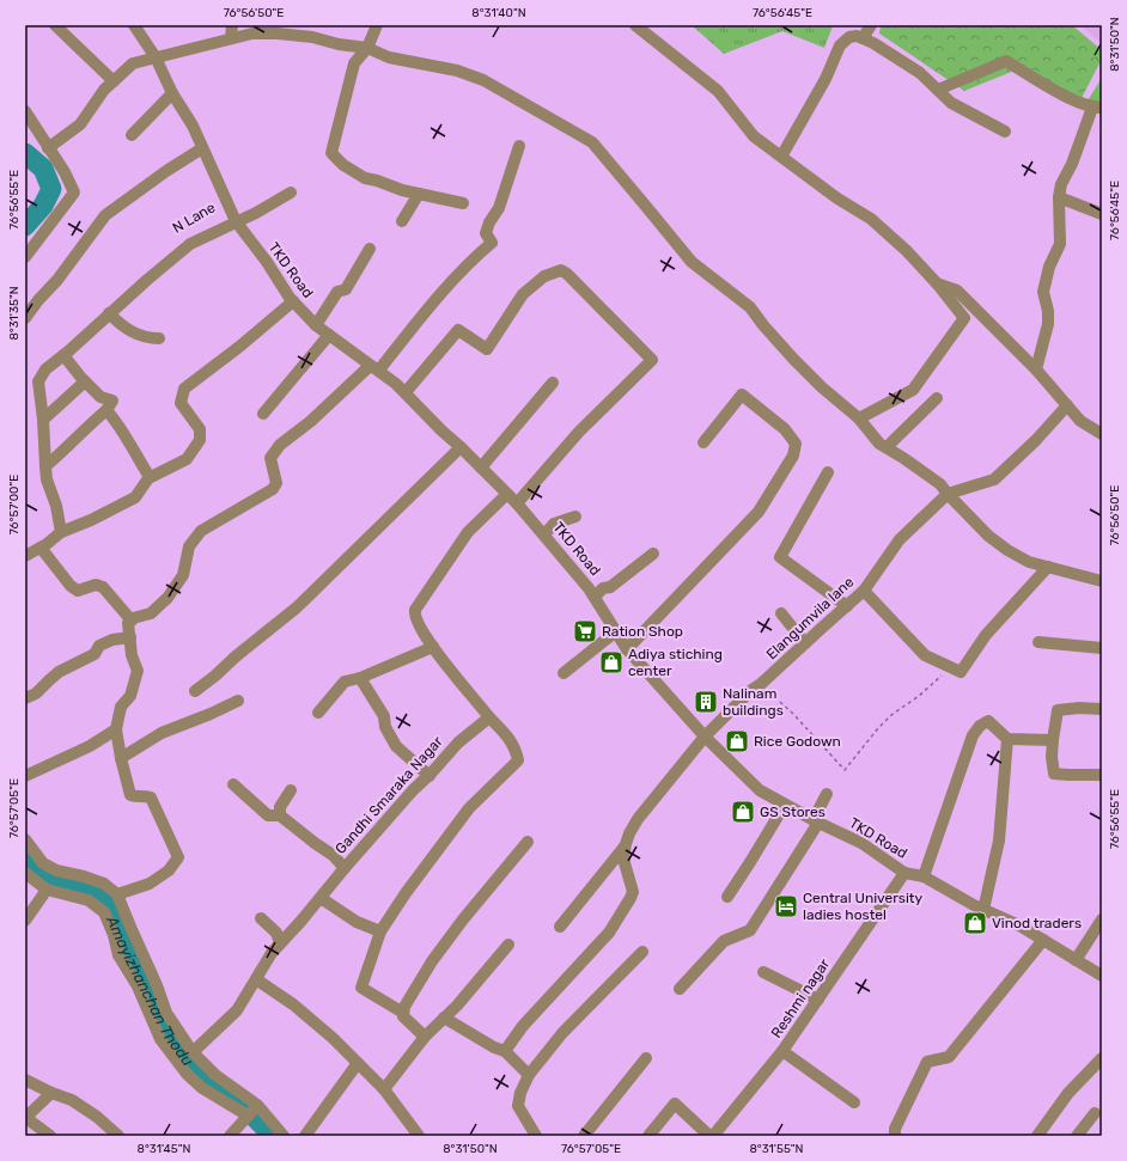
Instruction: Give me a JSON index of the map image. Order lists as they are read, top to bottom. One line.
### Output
{"streets":{"street":["N Lane","TKD Road","Elangumvila lane","Gandhi Smaraka Nagar","Reshmi nagar"]},"crossings":[["N Lane","TKD Road"],["TKD Road","Elangumvila lane"],["TKD Road","Reshmi nagar"]],"water":["Amayizhanchan Thodu"],"places":{"supermarket":["Ration Shop"],"shop":["Adiya stiching center","Rice Godown","GS Stores","Vinod traders"],"building":["Nalinam buildings"],"hotel":["Central University ladies hostel"]},"coordinates":["76°56'50\"E","8°31'40\"N","76°56'45\"E","8°31'50\"N","76°56'55\"E","8°31'35\"N","76°57'00\"E","76°57'05\"E","8°31'45\"N","8°31'55\"N"]}
